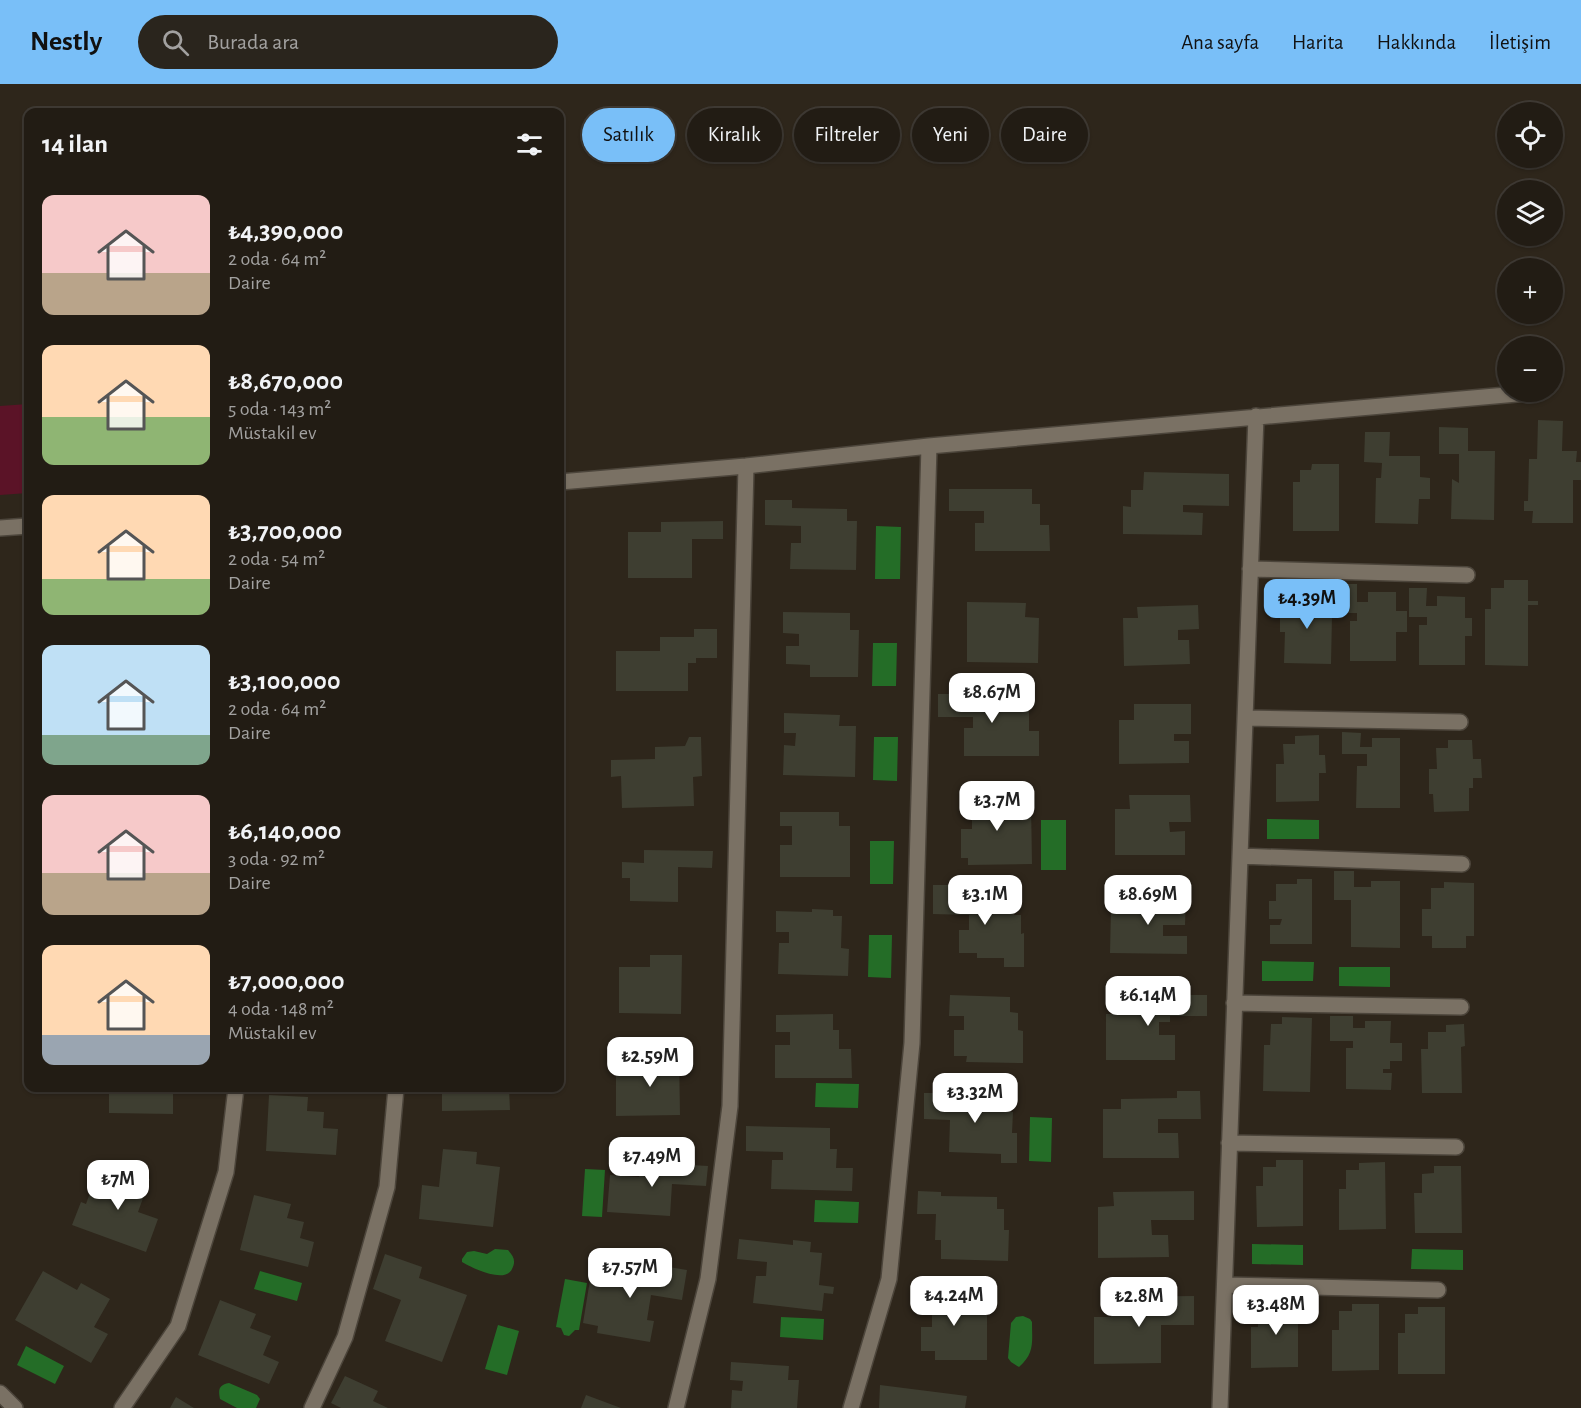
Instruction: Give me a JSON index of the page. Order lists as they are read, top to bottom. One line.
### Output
{"page":{"header":"Nestly","search":"Burada ara","nav":["Ana sayfa","Harita","Hakkında","İletişim"],"map_buttons":["+","−"],"chip":["Satılık","Kiralık","Filtreler","Yeni","Daire"],"heading":"14 ilan","list":[{"name":"₺4,390,000","note":"2 oda · 64 m² · Daire"},{"name":"₺8,670,000","note":"5 oda · 143 m² · Müstakil ev"},{"name":"₺3,700,000","note":"2 oda · 54 m² · Daire"},{"name":"₺3,100,000","note":"2 oda · 64 m² · Daire"},{"name":"₺6,140,000","note":"3 oda · 92 m² · Daire"},{"name":"₺7,000,000","note":"4 oda · 148 m² · Müstakil ev"}],"price":["₺4.39M","₺8.67M","₺3.7M","₺3.1M","₺8.69M","₺6.14M","₺2.59M","₺3.32M","₺7.49M","₺7M","₺7.57M","₺4.24M","₺2.8M","₺3.48M"]}}
